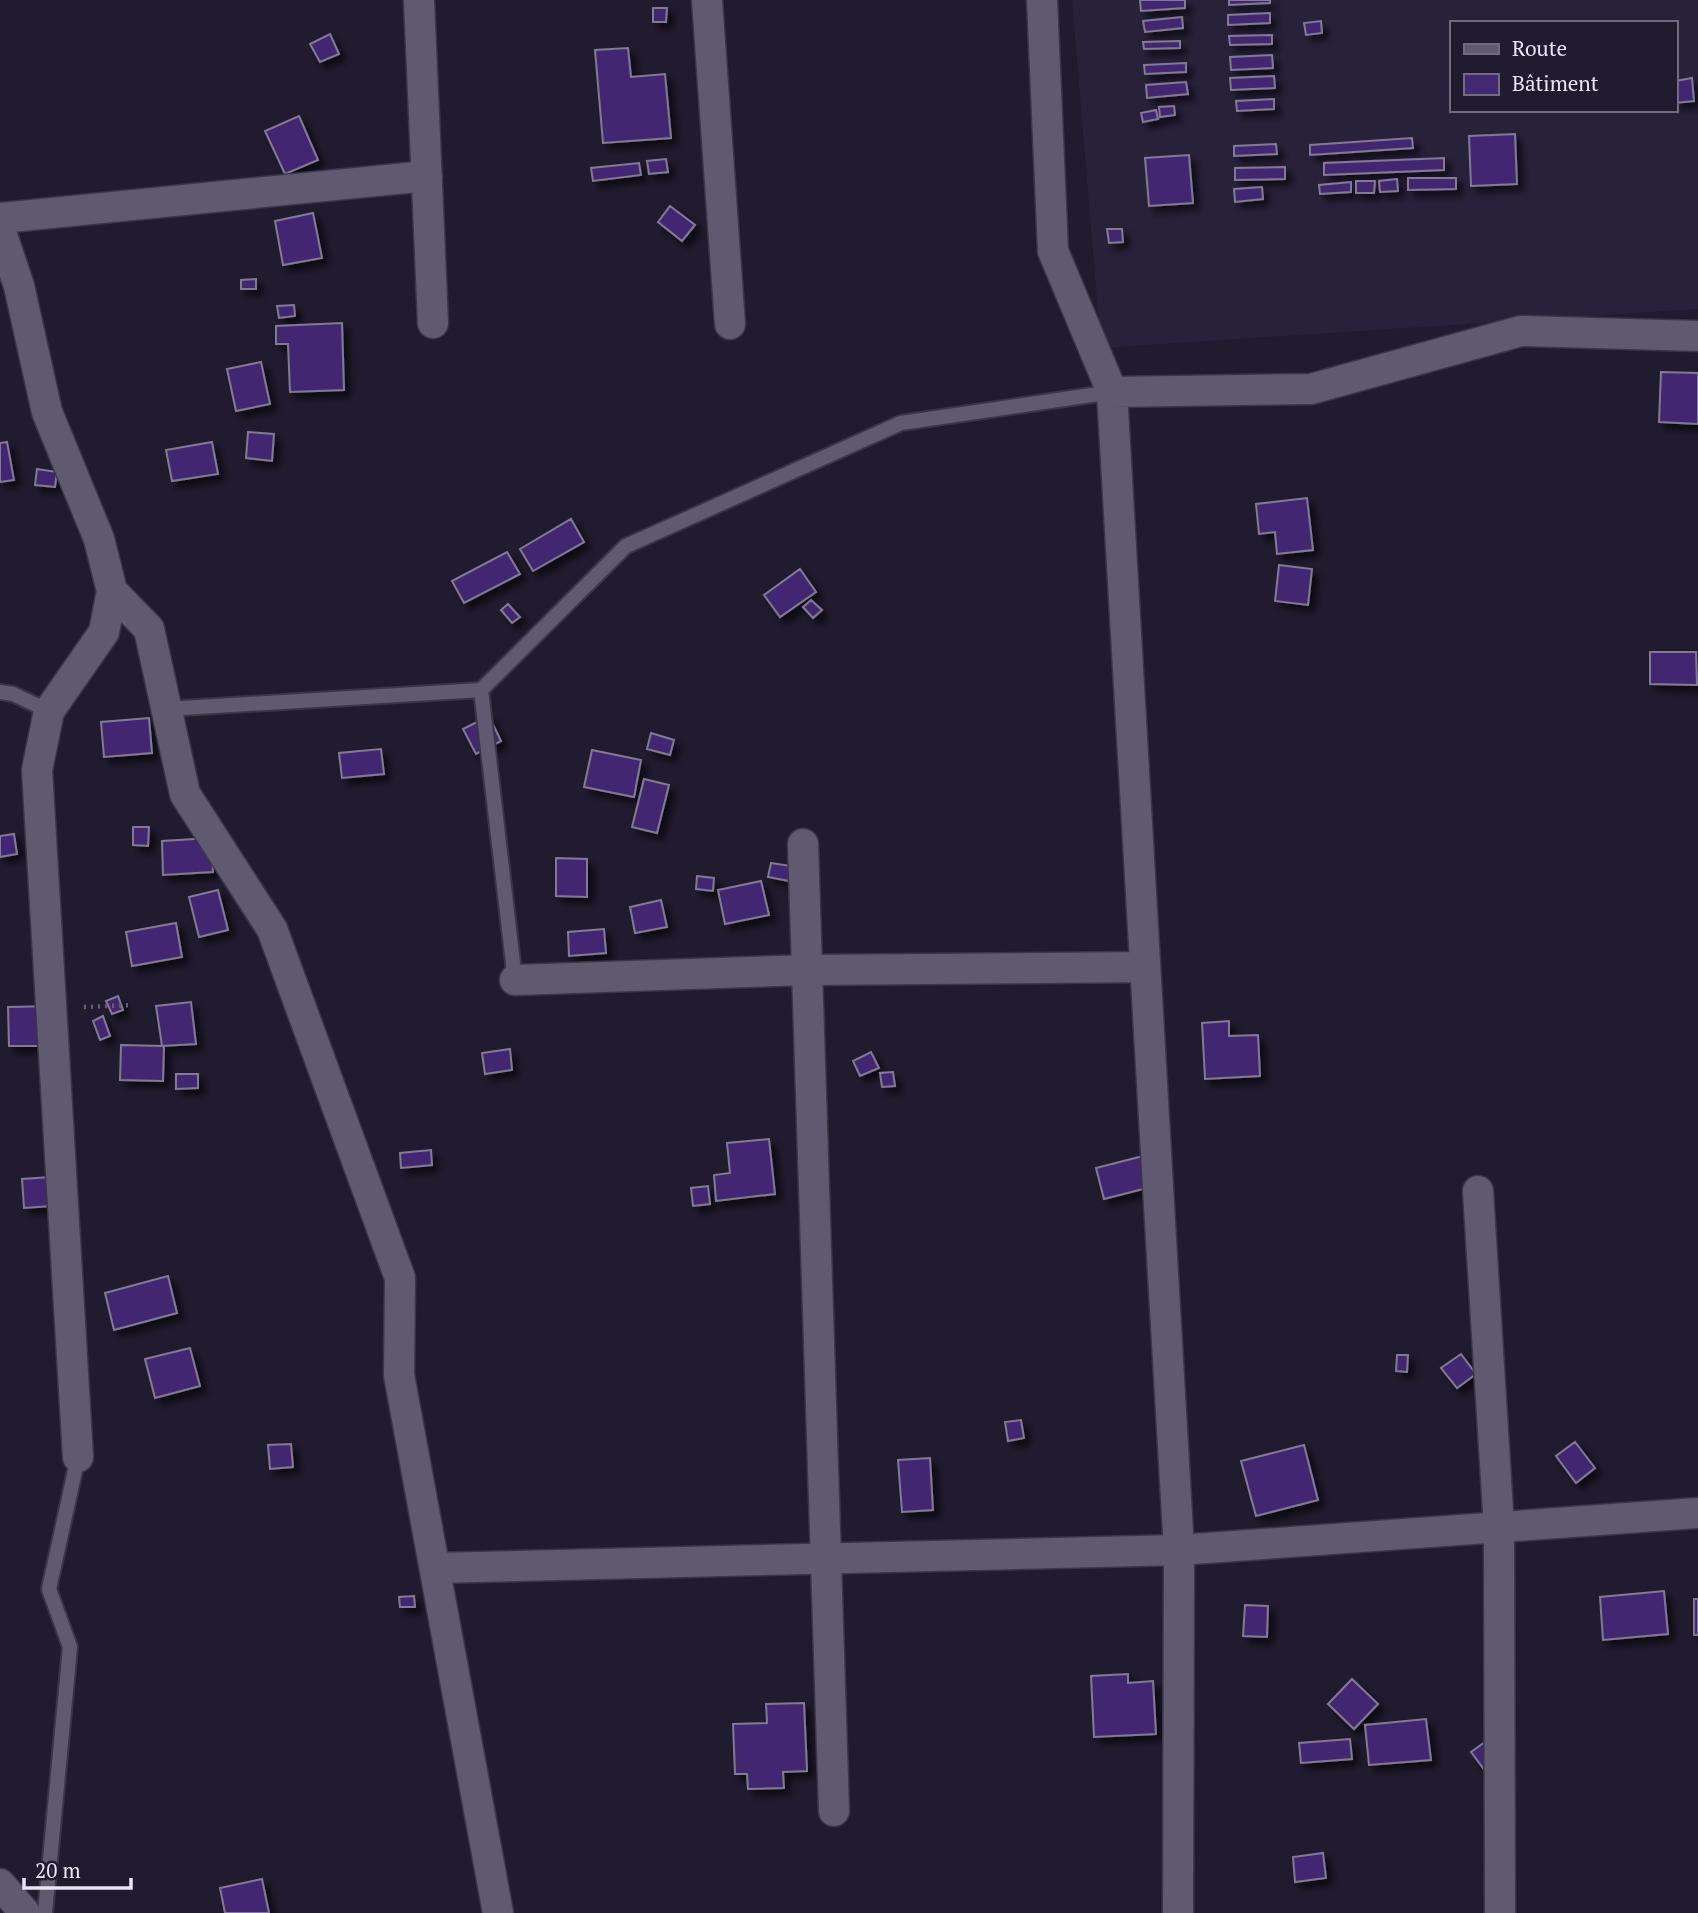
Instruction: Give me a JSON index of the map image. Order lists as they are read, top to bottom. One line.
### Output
{"legend":["Route","Bâtiment"],"scale_bar":"20 m"}
